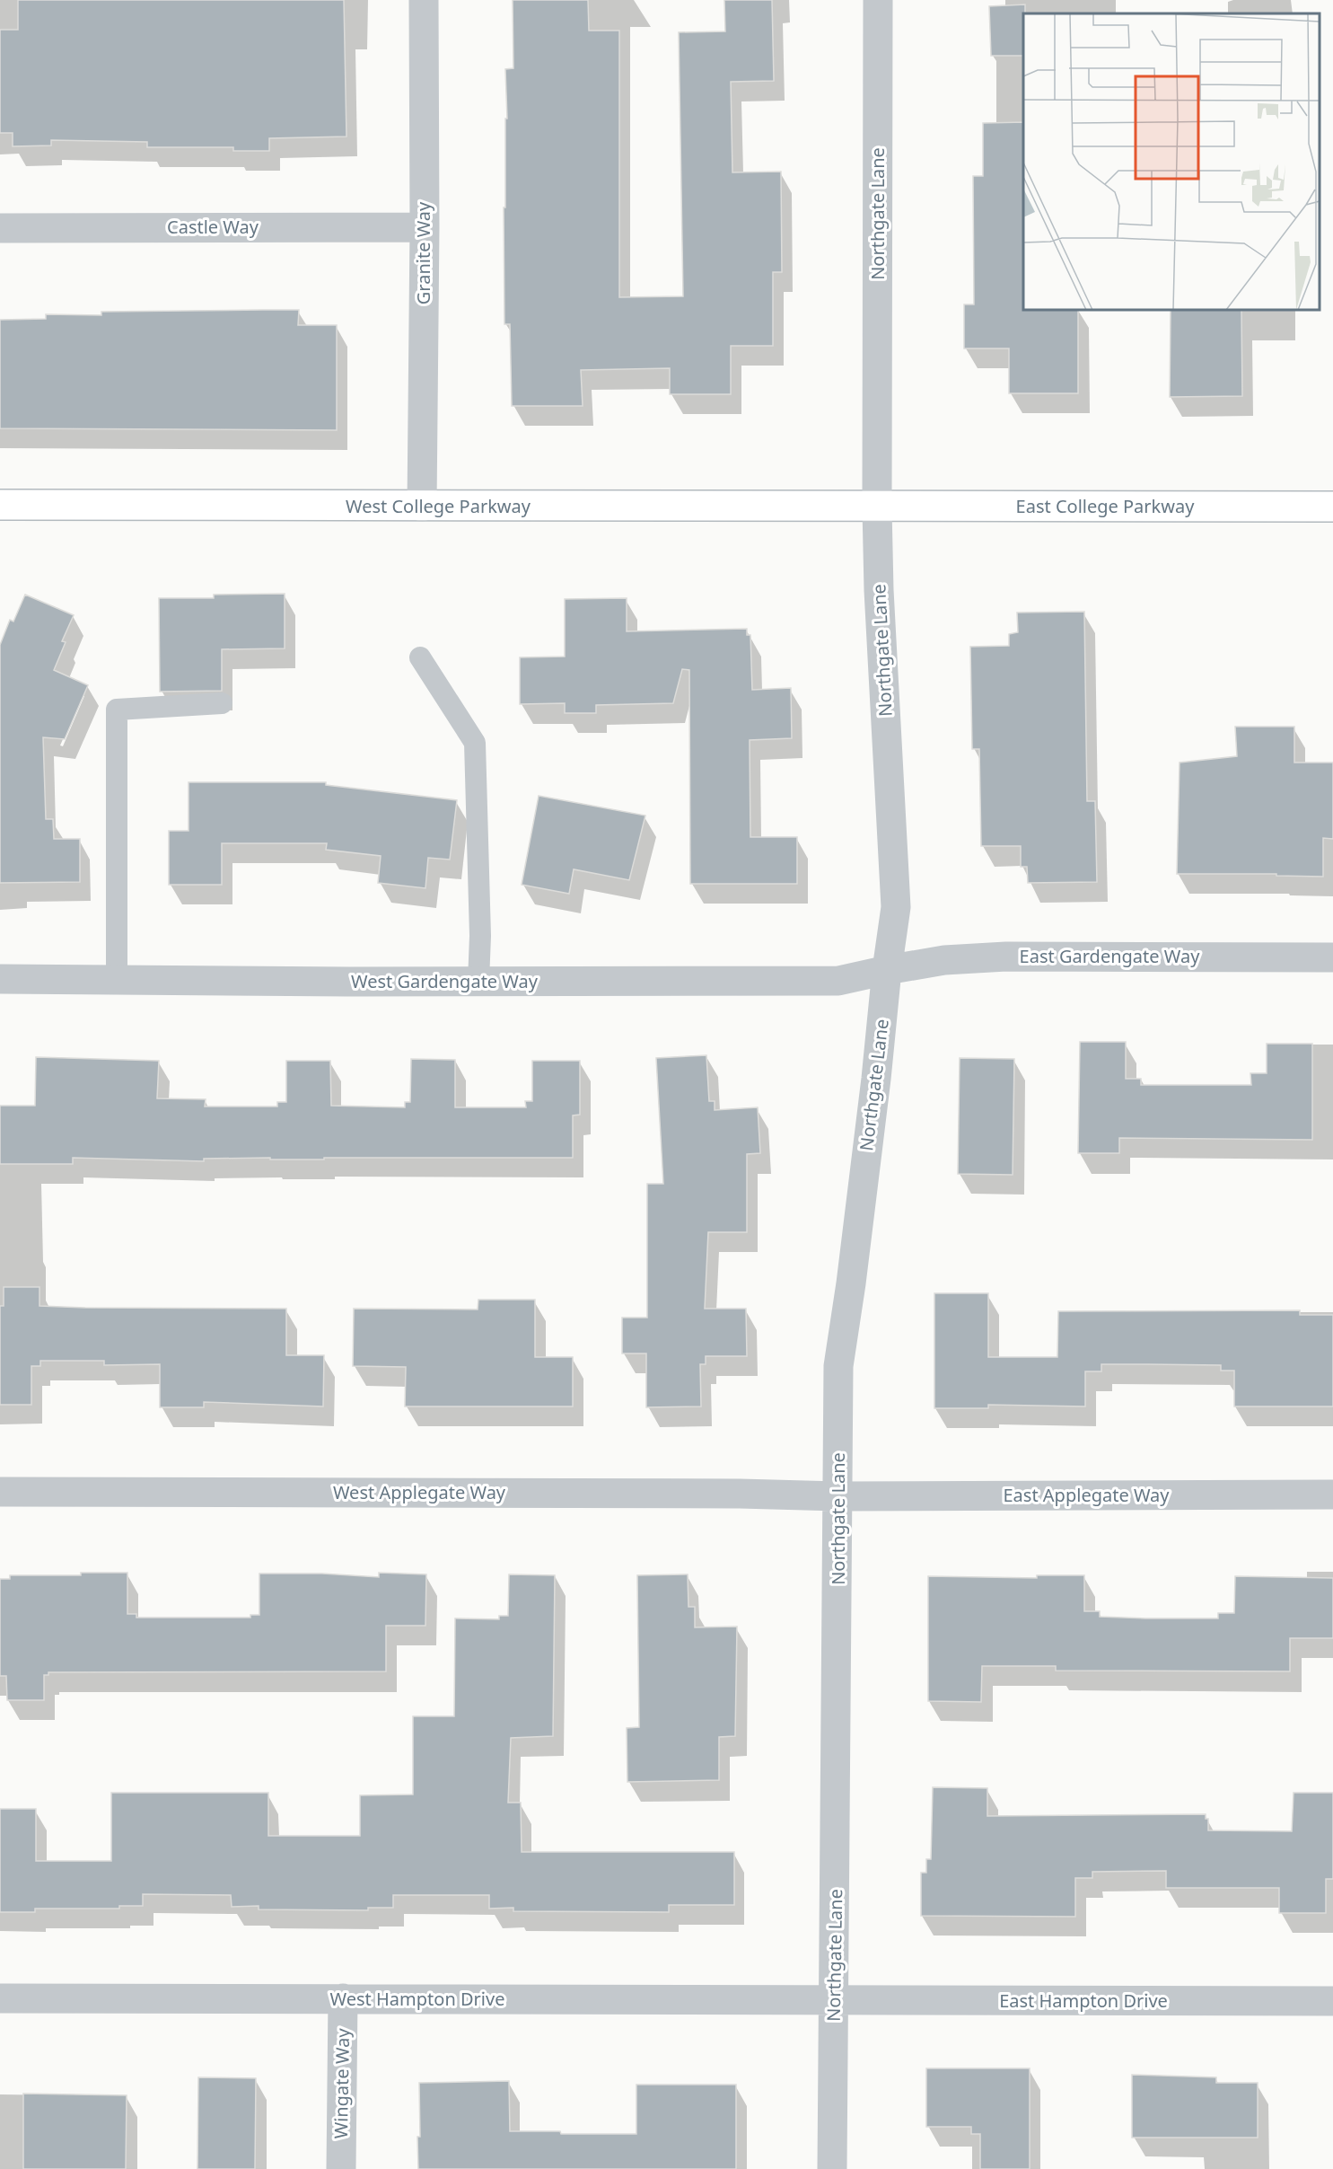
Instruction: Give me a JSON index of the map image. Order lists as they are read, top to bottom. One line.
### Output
{"streets":{"main road":["West College Parkway","East College Parkway"],"street":["Northgate Lane","Castle Way","Granite Way","East Gardengate Way","West Gardengate Way","West Applegate Way","East Applegate Way","West Hampton Drive","East Hampton Drive","Wingate Way"]},"crossings":[["Northgate Lane","West College Parkway"],["Northgate Lane","East College Parkway"],["Northgate Lane","East Gardengate Way"],["Northgate Lane","West Gardengate Way"],["Northgate Lane","West Applegate Way"],["Northgate Lane","East Applegate Way"],["Northgate Lane","West Hampton Drive"],["Northgate Lane","East Hampton Drive"],["Castle Way","Granite Way"],["Granite Way","West College Parkway"],["West College Parkway","East College Parkway"],["East Gardengate Way","West Gardengate Way"],["West Applegate Way","East Applegate Way"],["West Hampton Drive","East Hampton Drive"],["West Hampton Drive","Wingate Way"]]}
